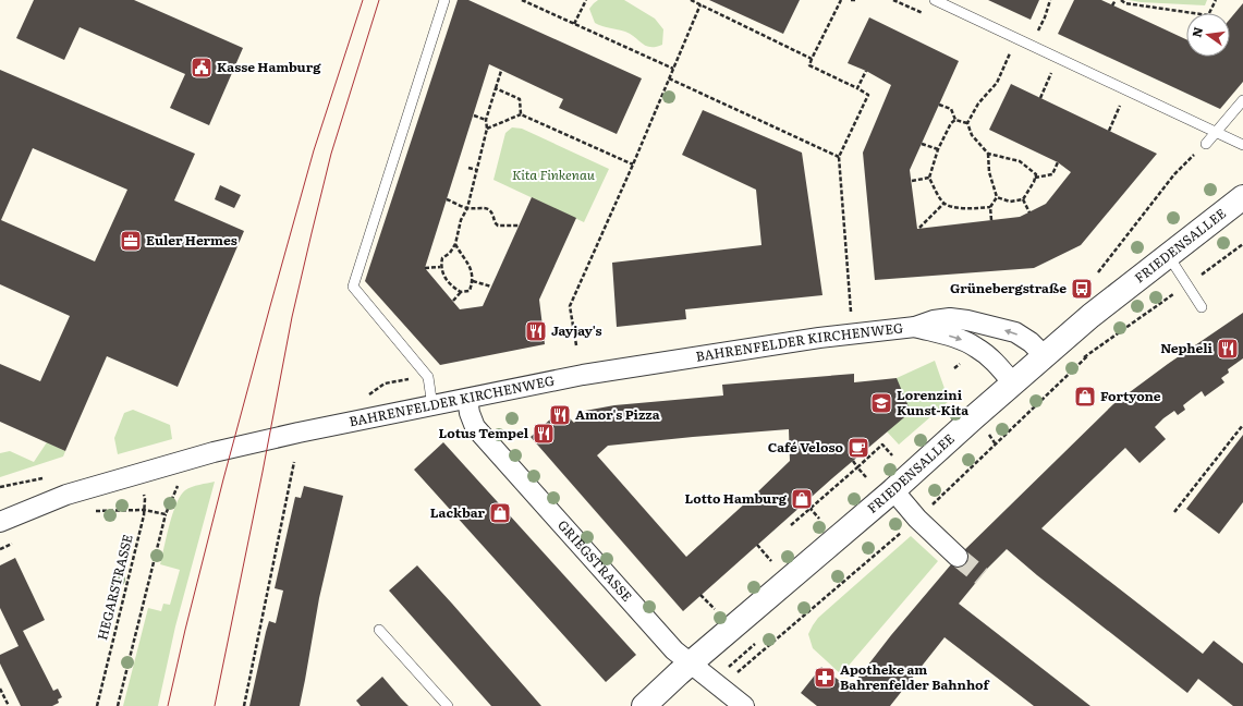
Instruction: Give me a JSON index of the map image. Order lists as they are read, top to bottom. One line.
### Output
{"streets":{"street":["FRIEDENSALLEE","BAHRENFELDER KIRCHENWEG","GRIEGSTRASSE"],"path":["HEGARSTRASSE"]},"crossings":[["FRIEDENSALLEE","BAHRENFELDER KIRCHENWEG"],["FRIEDENSALLEE","GRIEGSTRASSE"],["BAHRENFELDER KIRCHENWEG","GRIEGSTRASSE"],["BAHRENFELDER KIRCHENWEG","HEGARSTRASSE"]],"parks":["Kita Finkenau"],"places":{"public building":["Kasse Hamburg"],"office":["Euler Hermes"],"bus stop":["Grünebergstraße"],"restaurant":["Jayjay's","Nepheli","Amor's Pizza","Lotus Tempel"],"shop":["Fortyone","Lotto Hamburg","Lackbar"],"school or university":["Lorenzini Kunst-Kita"],"cafe":["Café Veloso"],"pharmacy":["Apotheke am Bahrenfelder Bahnhof"]},"north":"left"}
